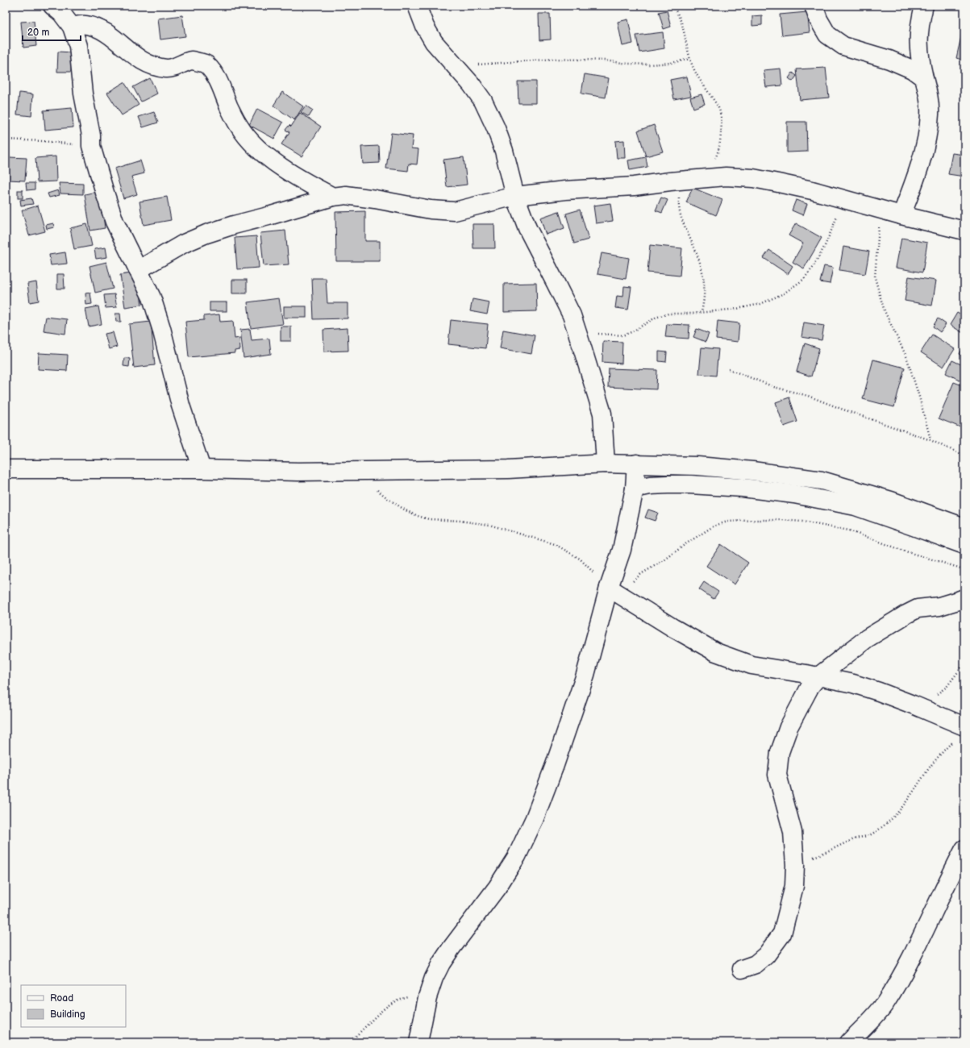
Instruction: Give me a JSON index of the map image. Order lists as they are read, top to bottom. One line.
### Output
{"legend":["Road","Building"],"scale_bar":"20 m"}
